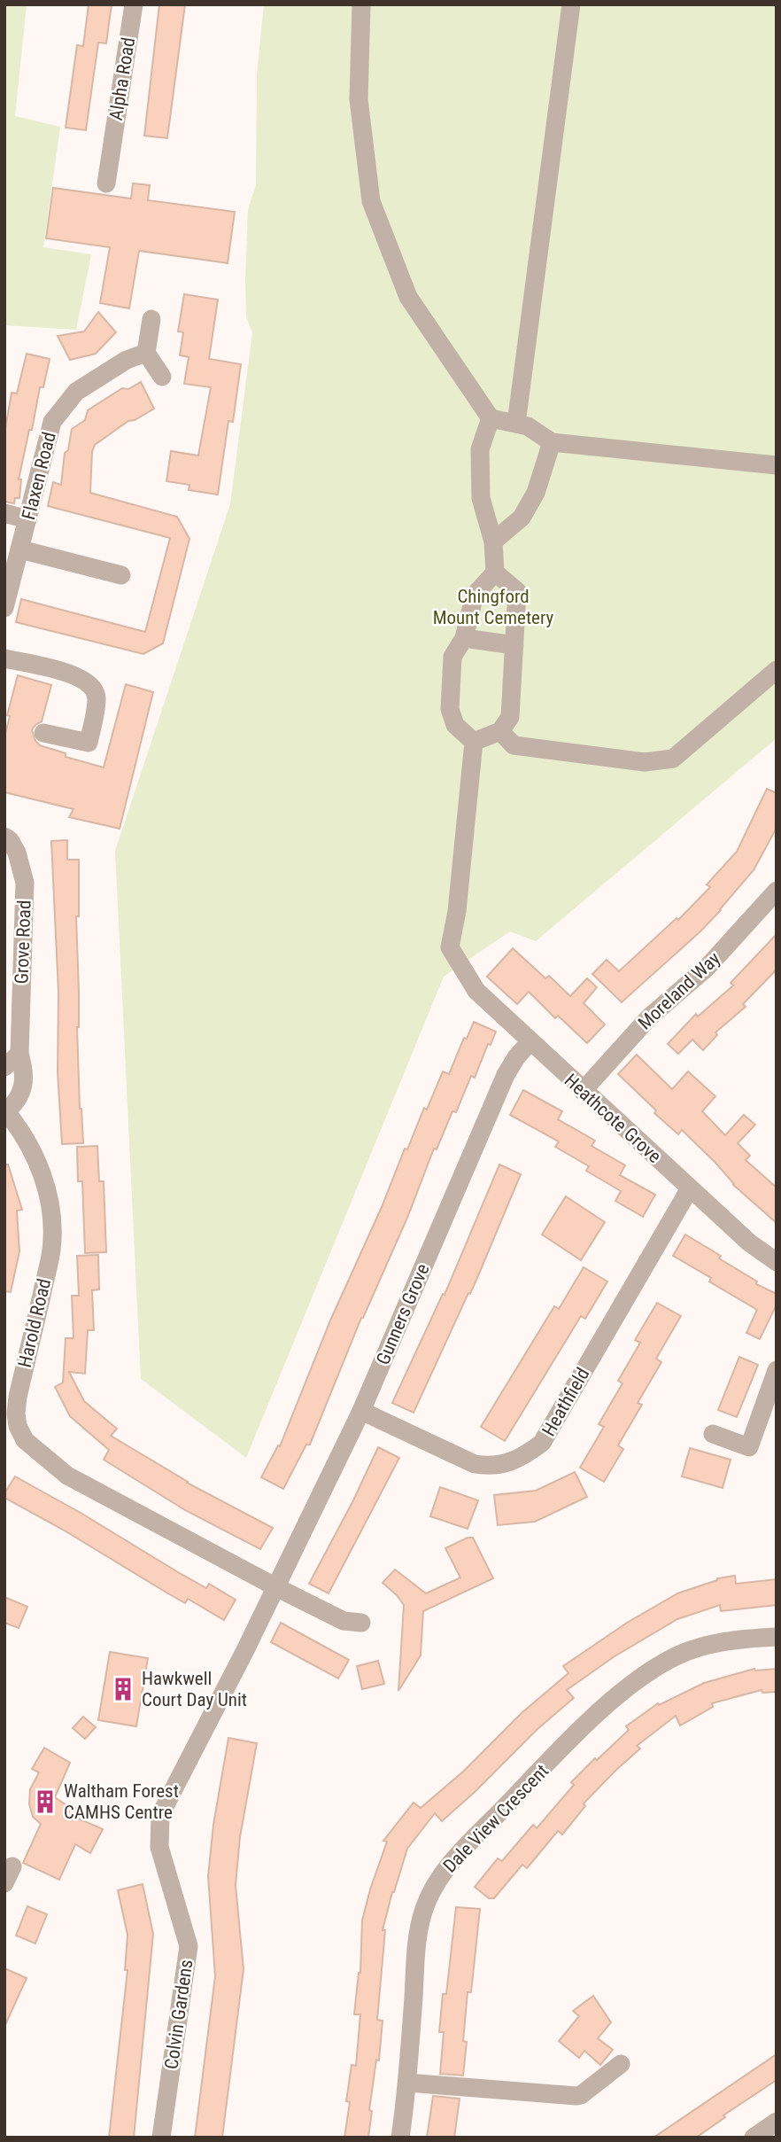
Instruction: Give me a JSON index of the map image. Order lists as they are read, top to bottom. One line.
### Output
{"streets":{"street":["Alpha Road","Flaxen Road","Grove Road","Moreland Way","Heathcote Grove","Gunners Grove","Harold Road","Heathfield","Dale View Crescent","Colvin Gardens"]},"crossings":[["Grove Road","Harold Road"],["Moreland Way","Heathcote Grove"],["Heathcote Grove","Gunners Grove"],["Heathcote Grove","Heathfield"],["Gunners Grove","Harold Road"],["Gunners Grove","Heathfield"],["Gunners Grove","Colvin Gardens"],["Harold Road","Colvin Gardens"]],"parks":["Chingford Mount Cemetery"],"places":{"building":["Hawkwell Court Day Unit","Waltham Forest CAMHS Centre"]}}
